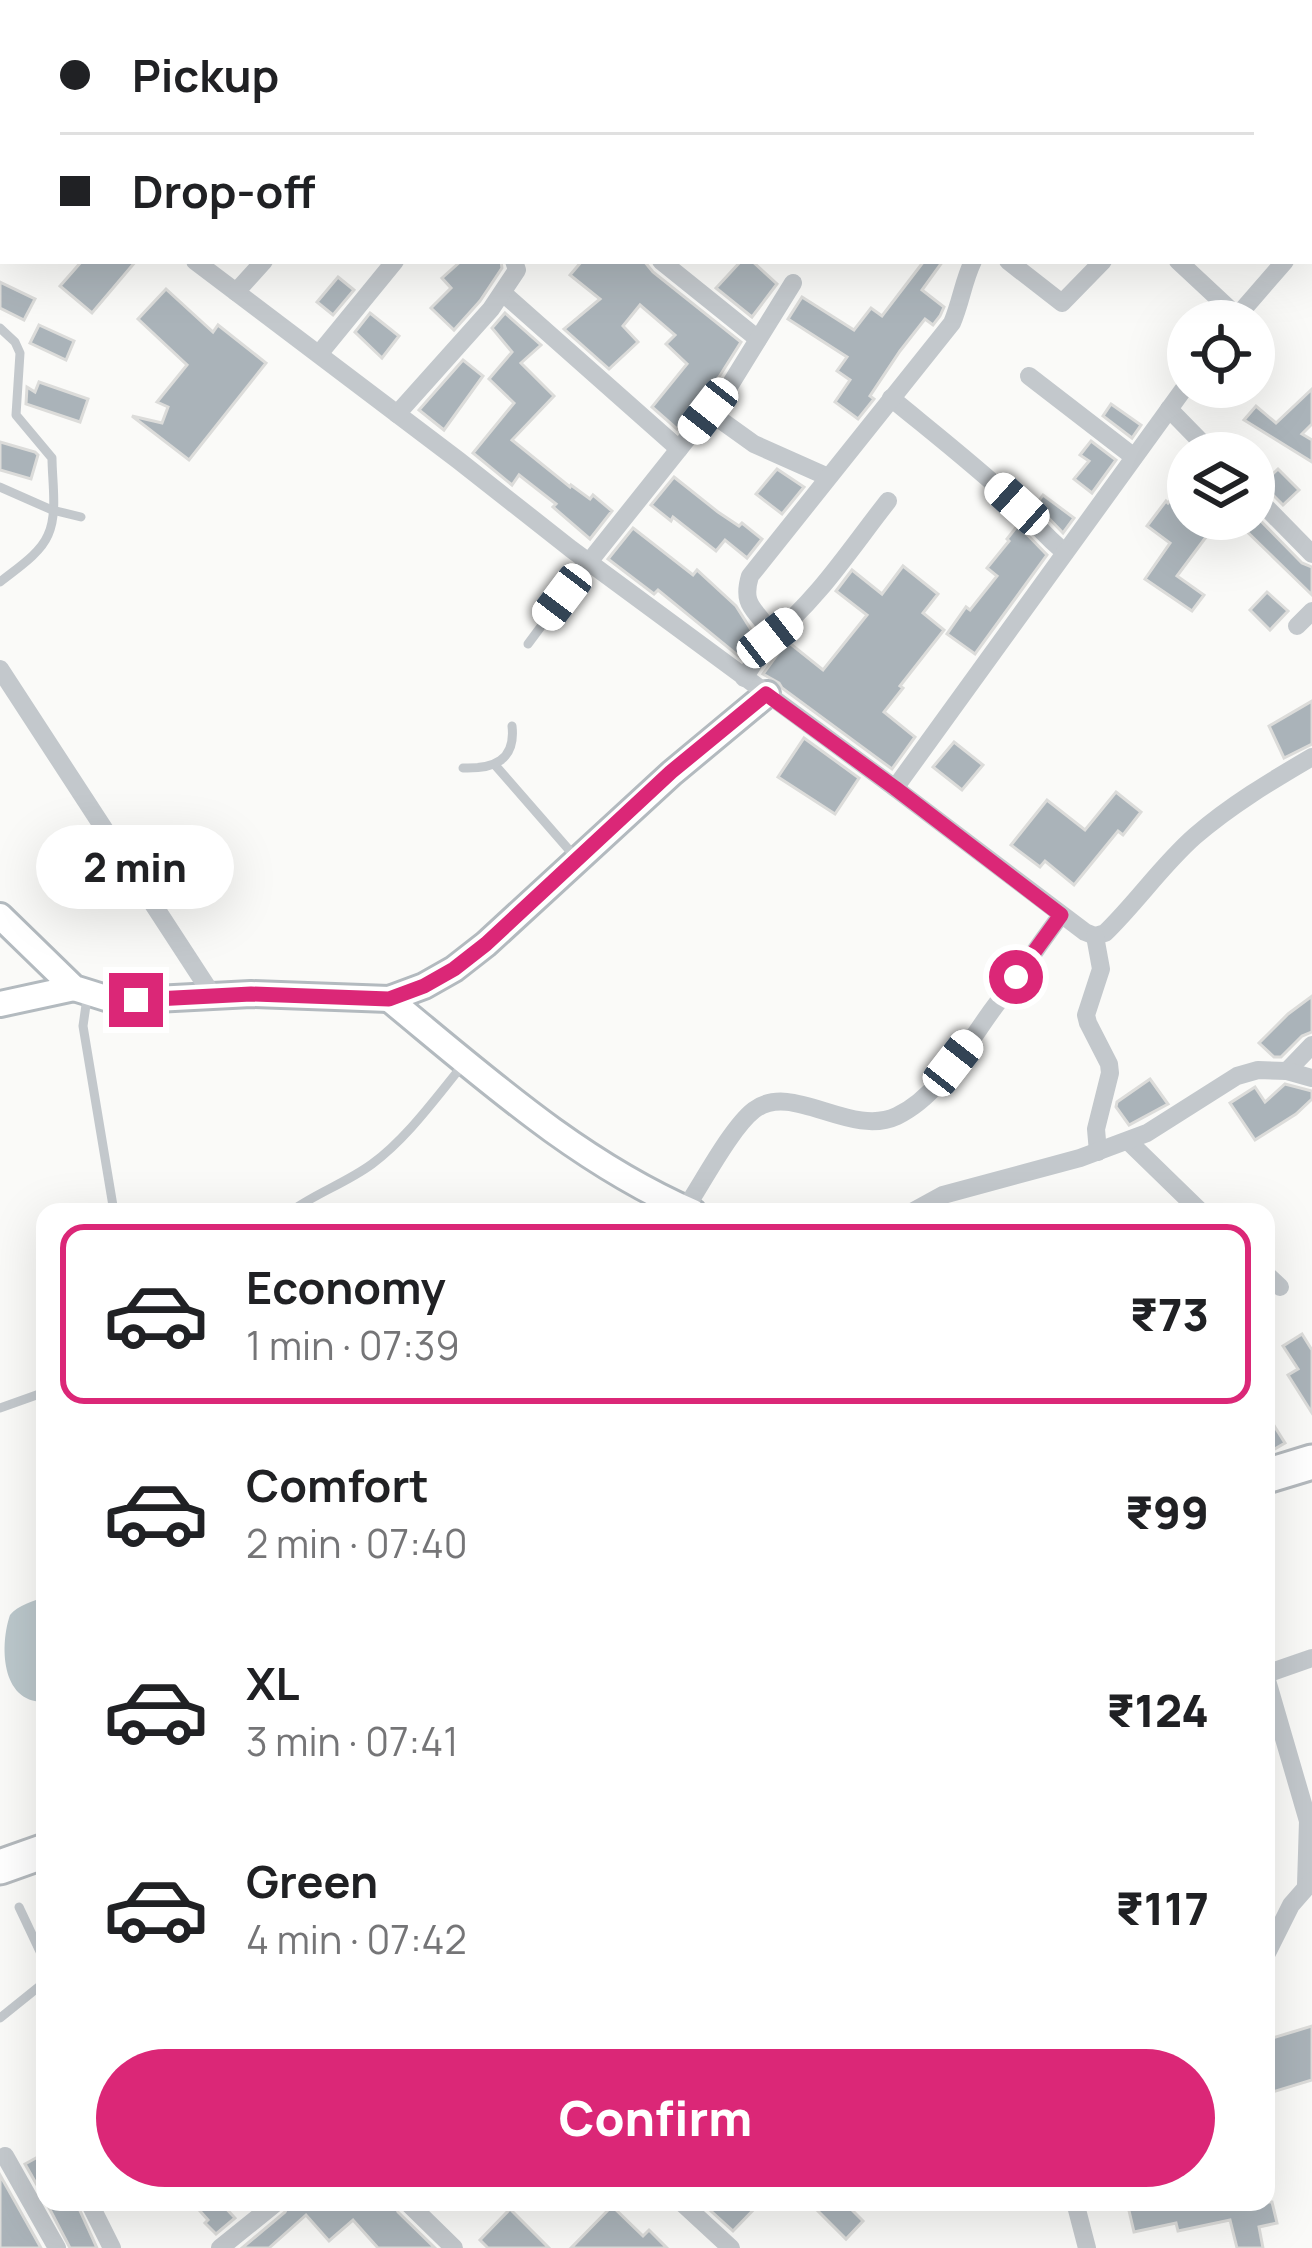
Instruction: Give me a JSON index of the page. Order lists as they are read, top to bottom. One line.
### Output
{"page":{"banner":["Pickup","Drop-off"],"bubble":"2 min","list":[{"name":"Economy","note":"1 min · 07:39","value":"₹73"},{"name":"Comfort","note":"2 min · 07:40","value":"₹99"},{"name":"XL","note":"3 min · 07:41","value":"₹124"},{"name":"Green","note":"4 min · 07:42","value":"₹117"}],"buttons":"Confirm"}}
